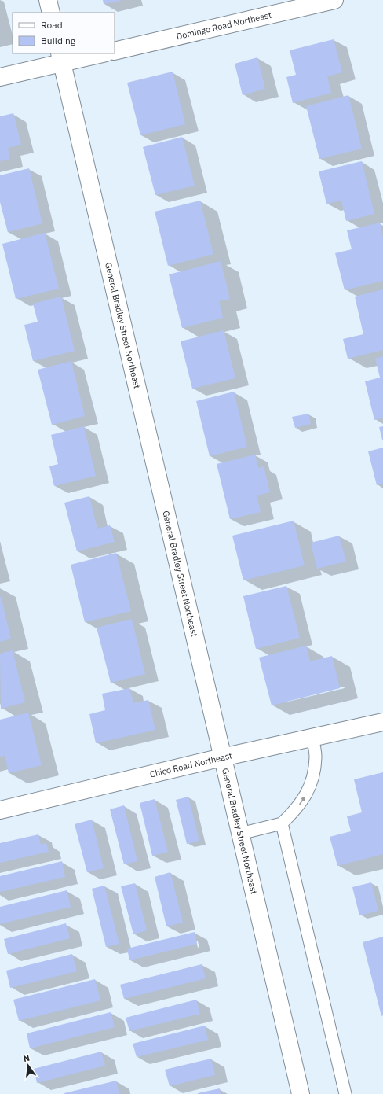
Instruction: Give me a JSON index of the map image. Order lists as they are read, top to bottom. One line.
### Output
{"streets":{"street":["Domingo Road Northeast","General Bradley Street Northeast","Chico Road Northeast"]},"crossings":[["General Bradley Street Northeast","Chico Road Northeast"]],"legend":["Road","Building"],"north":"top"}
